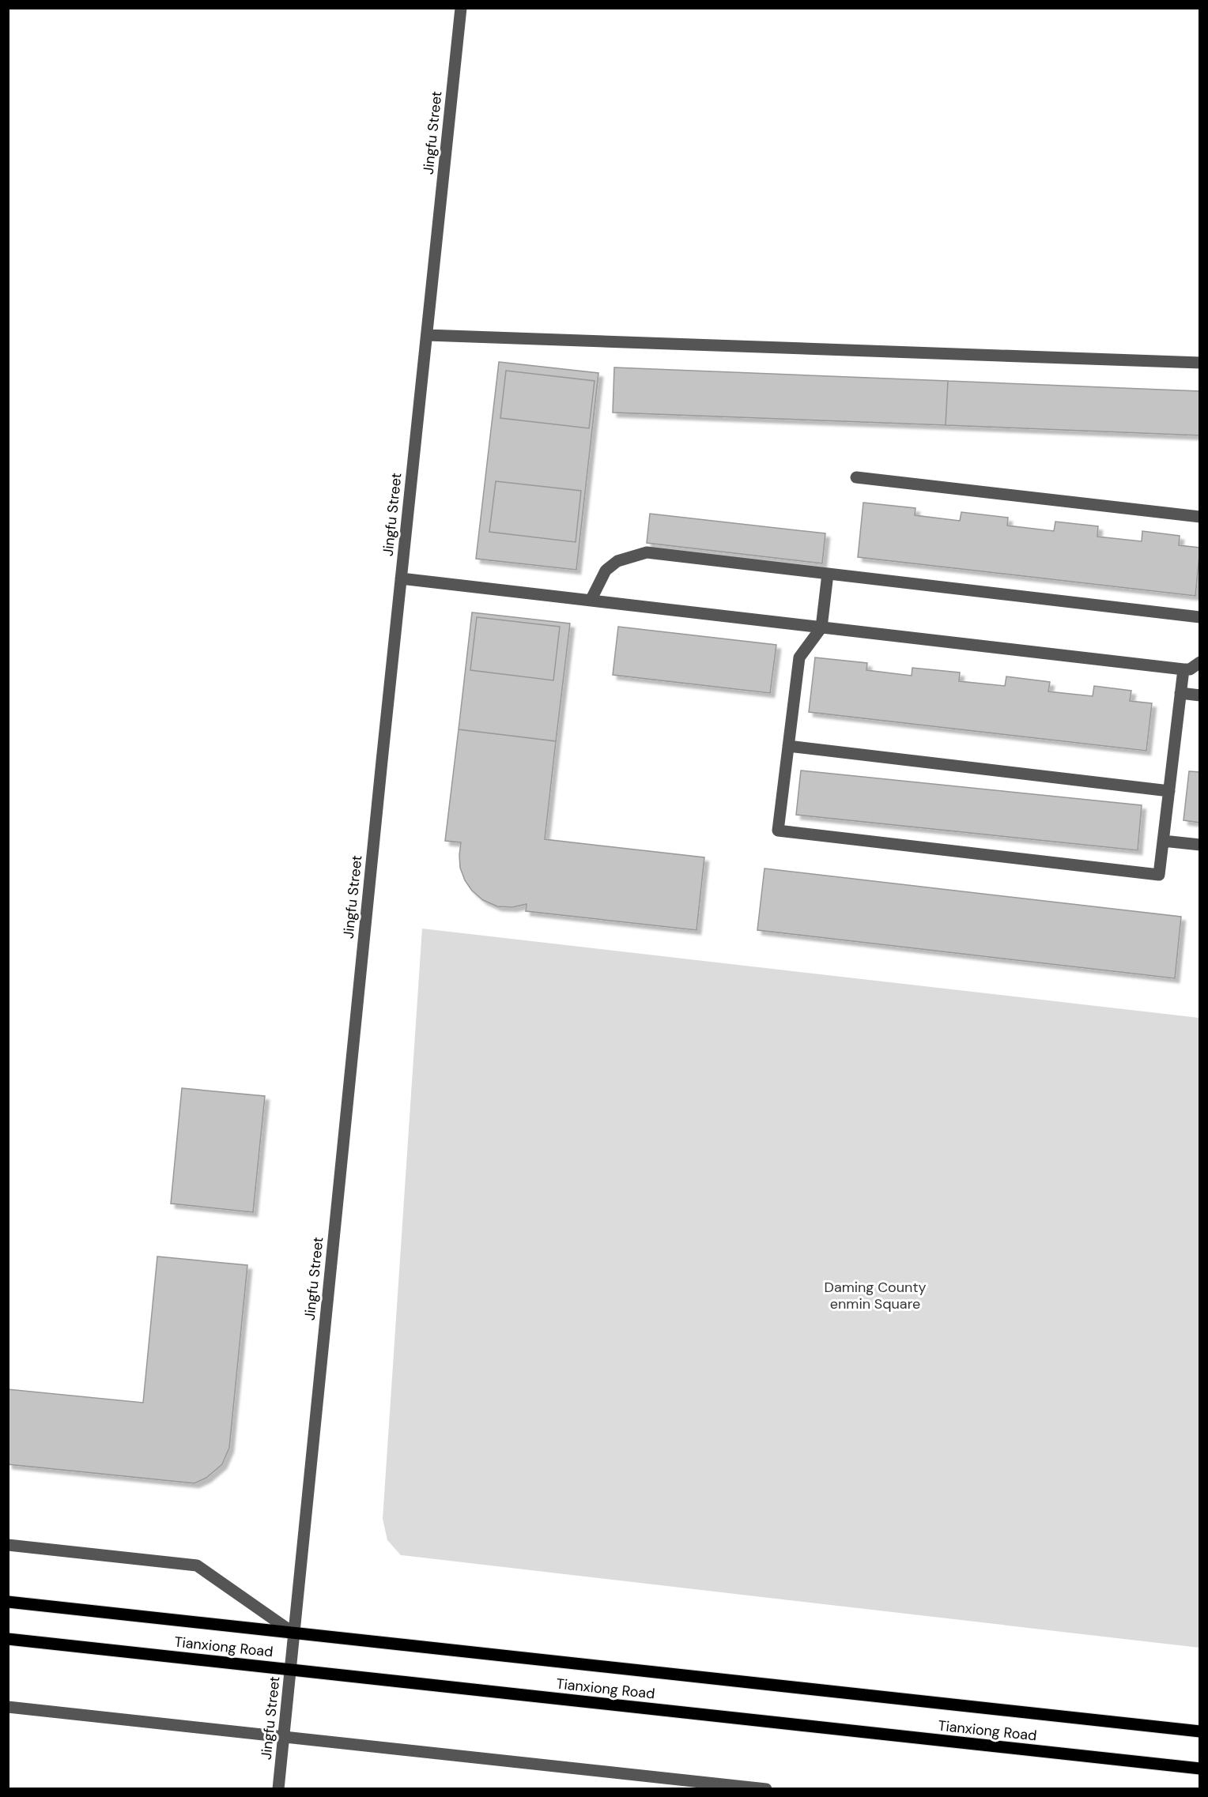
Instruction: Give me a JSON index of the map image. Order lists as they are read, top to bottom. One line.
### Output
{"streets":{"main road":["Tianxiong Road"],"street":["Jingfu Street"]},"crossings":[["Jingfu Street","Tianxiong Road"]],"parks":["Daming County enmin Square"]}
